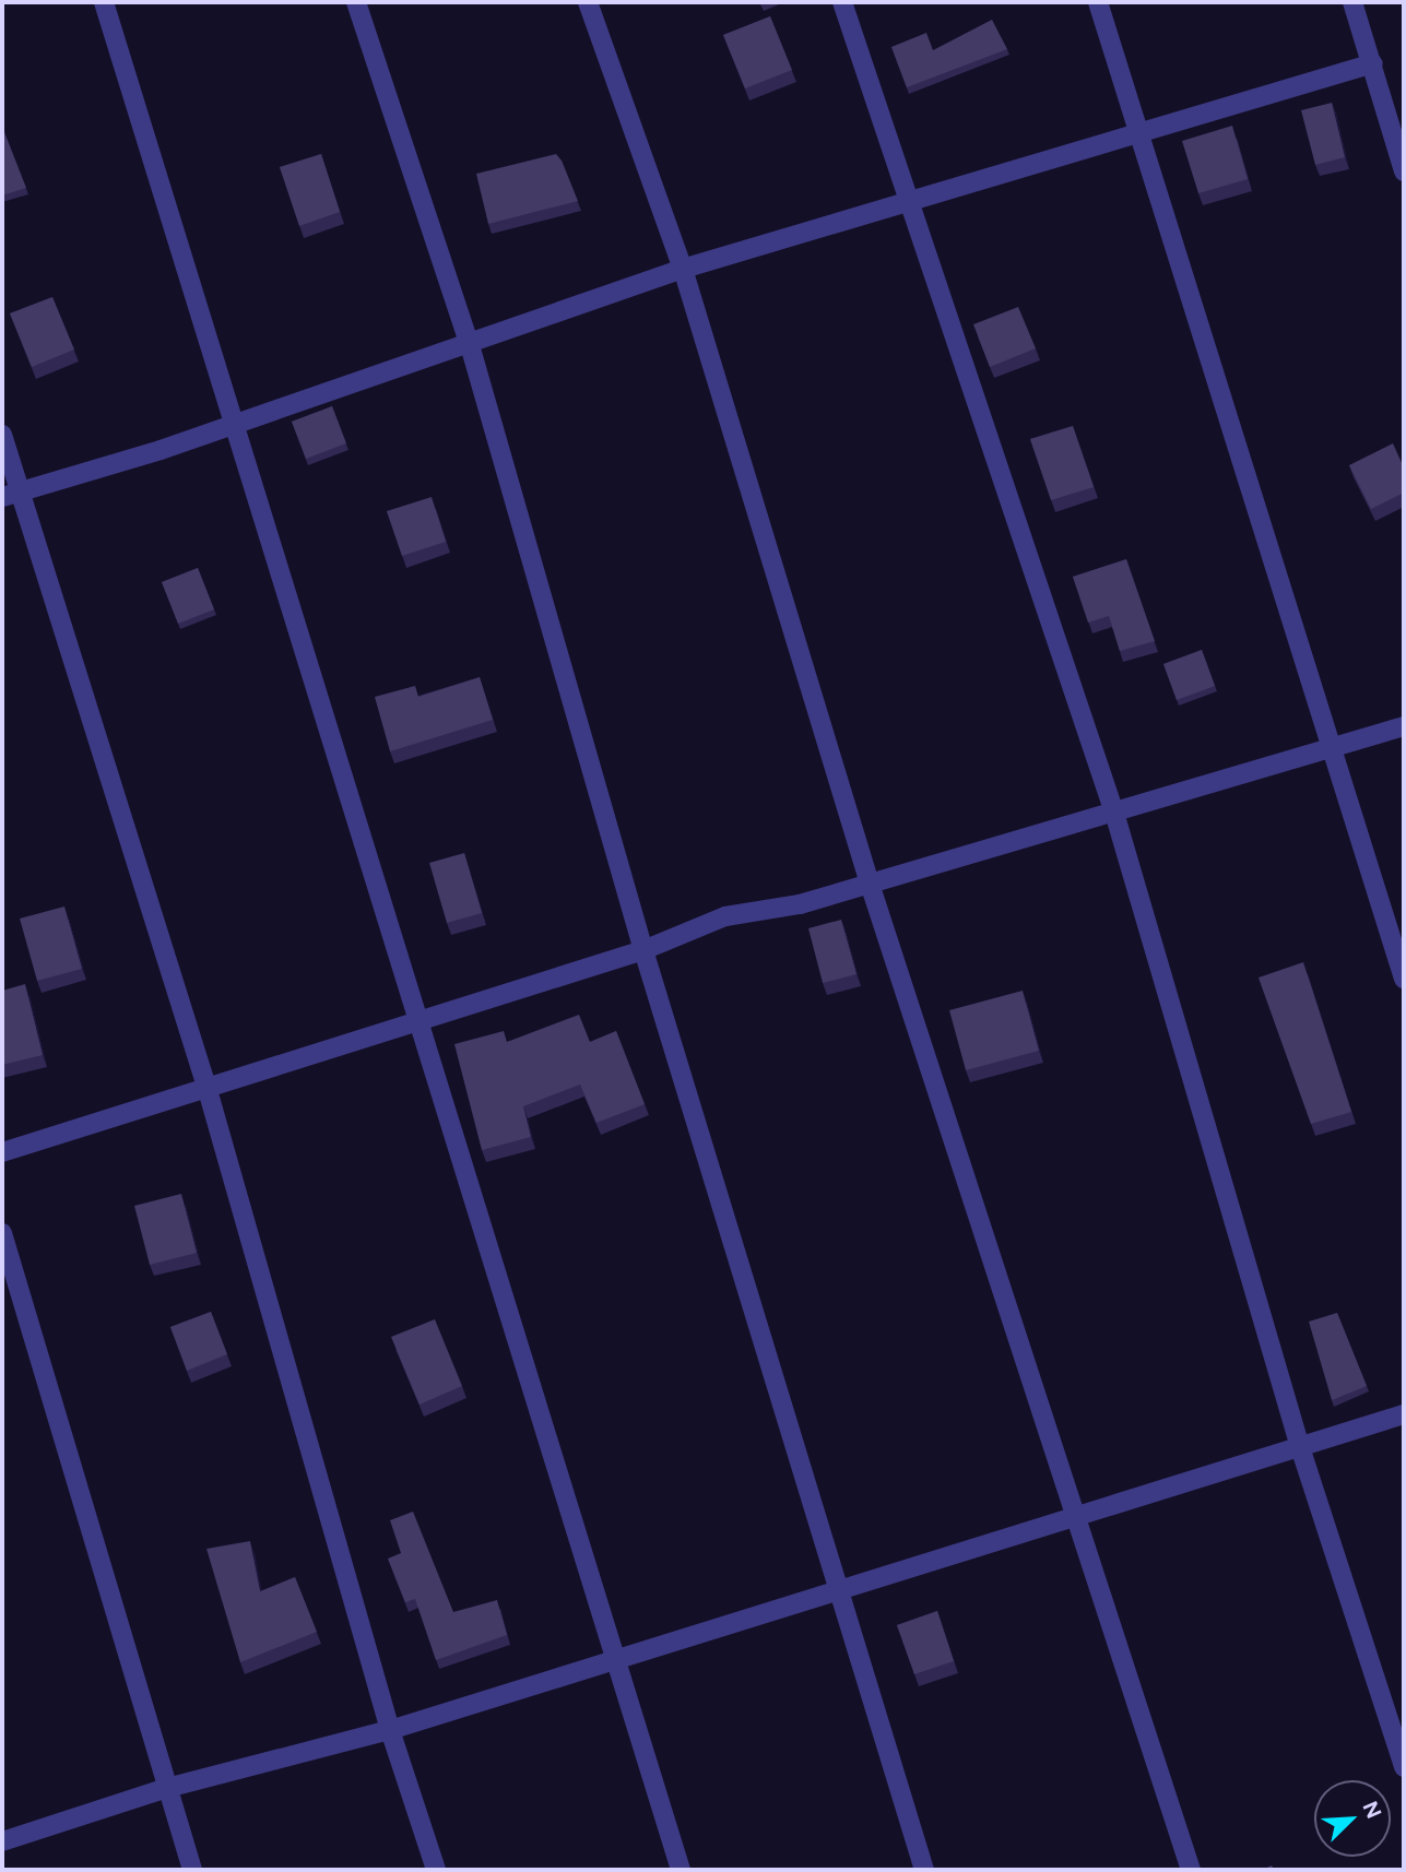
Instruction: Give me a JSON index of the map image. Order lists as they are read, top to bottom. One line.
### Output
{"north":"top right"}
